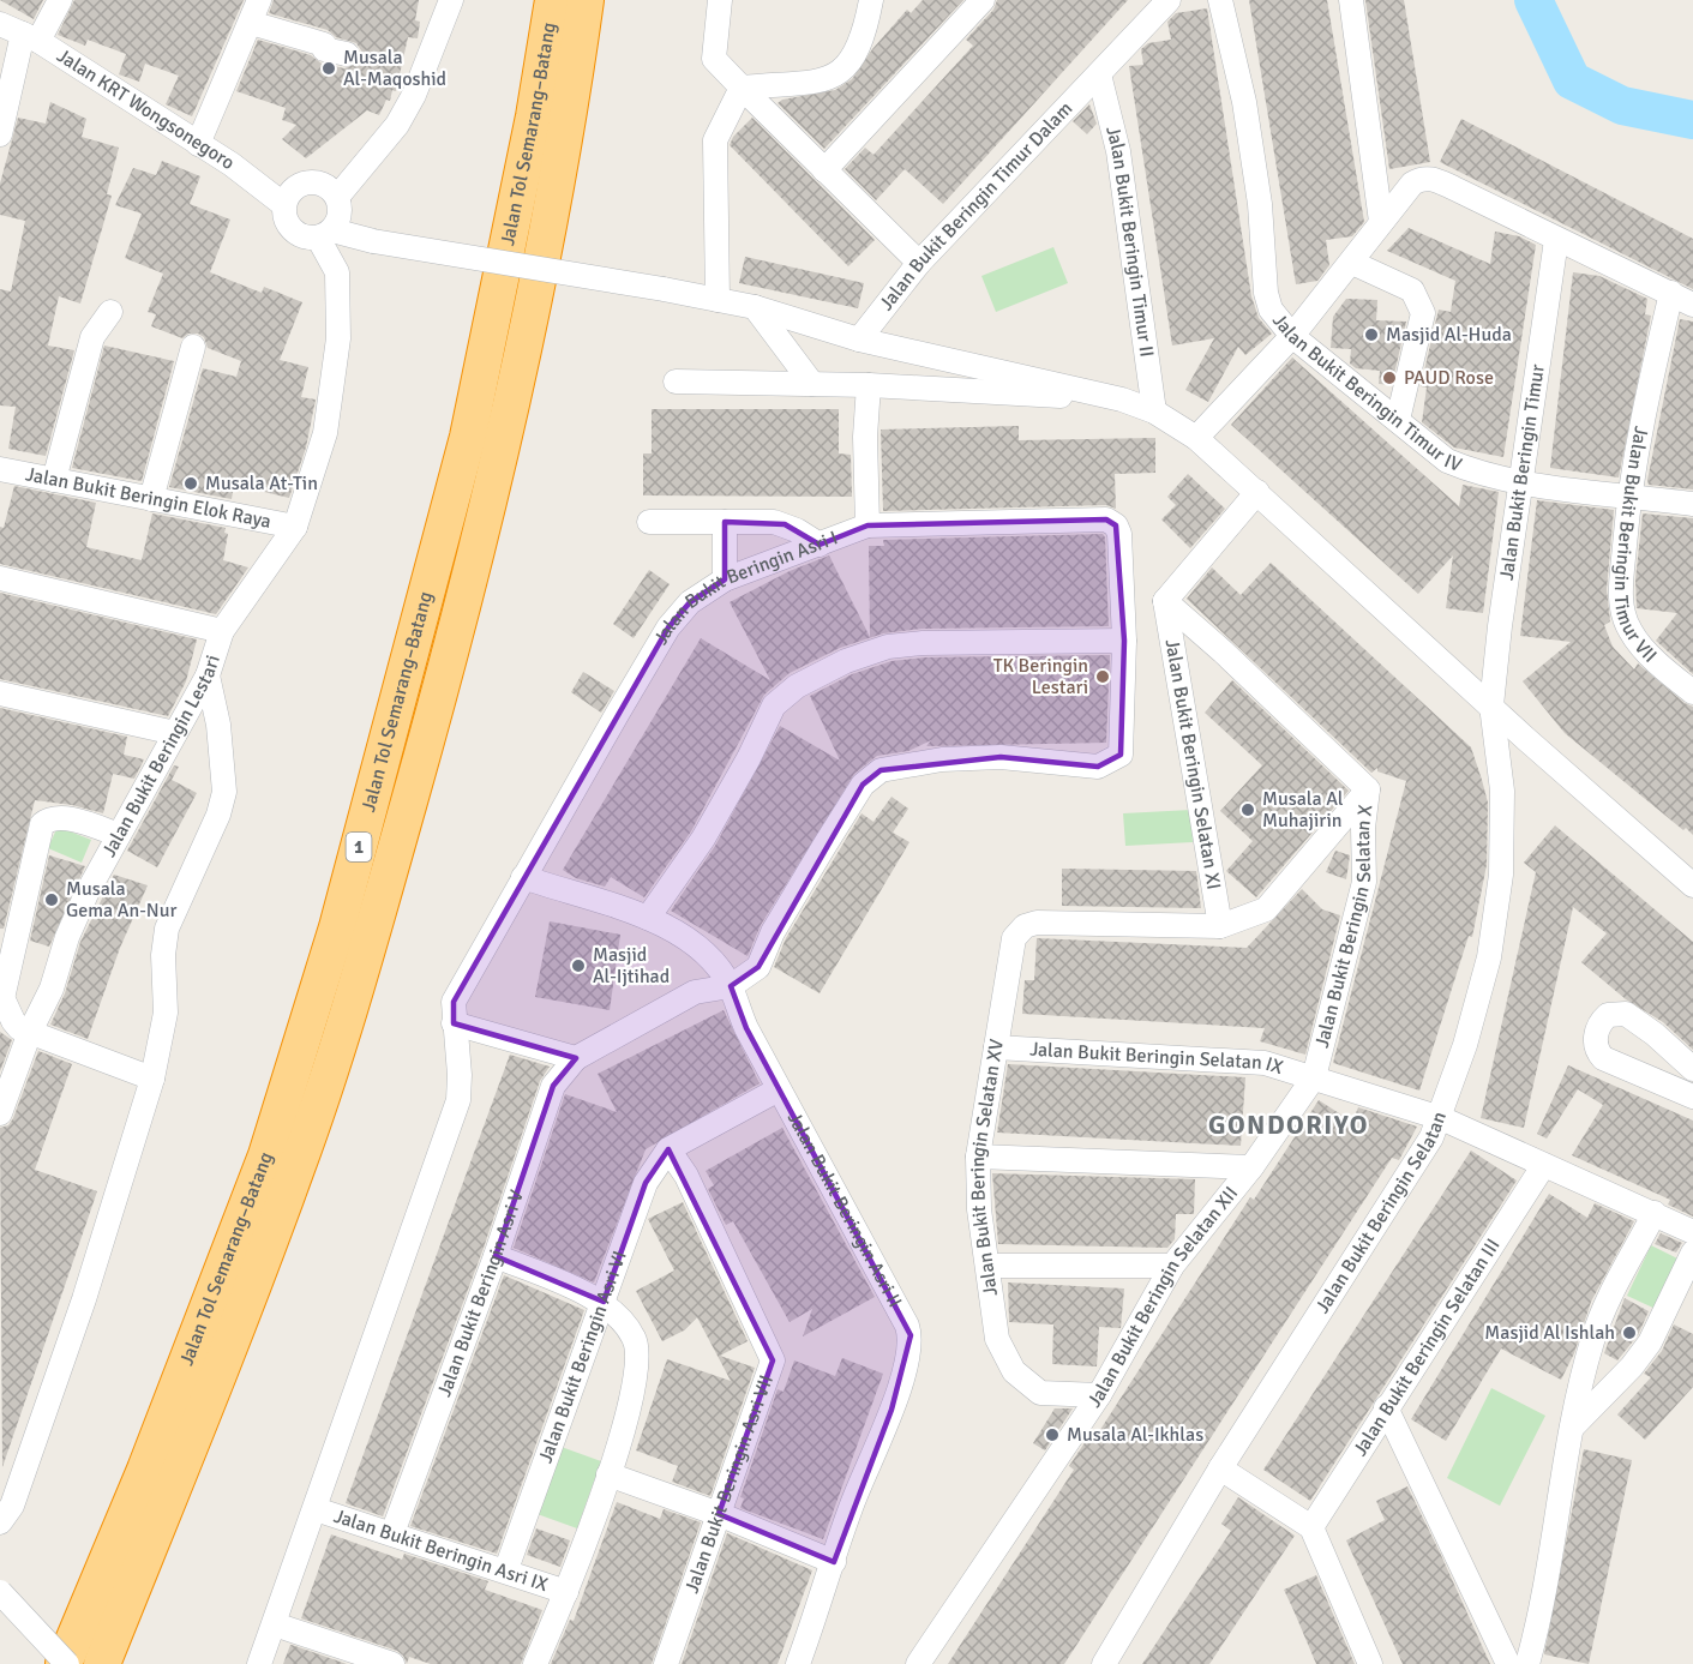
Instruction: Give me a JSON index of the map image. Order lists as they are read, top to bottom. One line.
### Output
{"streets":{"highway":["Jalan Tol Semarang–Batang","1"],"street":["Jalan KRT Wongsonegoro","Jalan Bukit Beringin Timur Dalam","Jalan Bukit Beringin Timur II","Jalan Bukit Beringin Timur IV","Jalan Bukit Beringin Timur","Jalan Bukit Beringin Elok Raya","Jalan Bukit Beringin Timur VII","Jalan Bukit Beringin Asri I","Jalan Bukit Beringin Lestari","Jalan Bukit Beringin Selatan XI","Jalan Bukit Beringin Selatan X","Jalan Bukit Beringin Selatan IX","Jalan Bukit Beringin Selatan XV","Jalan Bukit Beringin Asri II","Jalan Bukit Beringin Selatan","Jalan Bukit Beringin Asri V","Jalan Bukit Beringin Selatan XII","Jalan Bukit Beringin Selatan III","Jalan Bukit Beringin Asri VI","Jalan Bukit Beringin Asri VII","Jalan Bukit Beringin Asri IX"]},"crossings":[["Jalan KRT Wongsonegoro","Jalan Bukit Beringin Lestari"],["Jalan Bukit Beringin Timur Dalam","Jalan Bukit Beringin Timur II"],["Jalan Bukit Beringin Timur IV","Jalan Bukit Beringin Timur"],["Jalan Bukit Beringin Timur IV","Jalan Bukit Beringin Timur VII"],["Jalan Bukit Beringin Timur","Jalan Bukit Beringin Selatan"],["Jalan Bukit Beringin Elok Raya","Jalan Bukit Beringin Lestari"],["Jalan Bukit Beringin Asri I","Jalan Bukit Beringin Asri II"],["Jalan Bukit Beringin Asri I","Jalan Bukit Beringin Asri IX"],["Jalan Bukit Beringin Selatan XI","Jalan Bukit Beringin Selatan X"],["Jalan Bukit Beringin Selatan XI","Jalan Bukit Beringin Selatan XV"],["Jalan Bukit Beringin Selatan X","Jalan Bukit Beringin Selatan IX"],["Jalan Bukit Beringin Selatan X","Jalan Bukit Beringin Selatan XII"],["Jalan Bukit Beringin Selatan IX","Jalan Bukit Beringin Selatan XV"],["Jalan Bukit Beringin Selatan IX","Jalan Bukit Beringin Selatan"],["Jalan Bukit Beringin Selatan IX","Jalan Bukit Beringin Selatan XII"],["Jalan Bukit Beringin Selatan IX","Jalan Bukit Beringin Selatan III"],["Jalan Bukit Beringin Selatan XV","Jalan Bukit Beringin Selatan XII"],["Jalan Bukit Beringin Asri II","Jalan Bukit Beringin Asri V"],["Jalan Bukit Beringin Asri V","Jalan Bukit Beringin Asri IX"],["Jalan Bukit Beringin Asri VI","Jalan Bukit Beringin Asri VII"],["Jalan Bukit Beringin Asri VI","Jalan Bukit Beringin Asri IX"]],"districts":["GONDORIYO"],"places":["Musala Al-Maqoshid","Masjid Al-Huda","PAUD Rose","Musala At-Tin","TK Beringin Lestari","Musala Al Muhajirin","Musala Gema An-Nur","Masjid Al-Ijtihad","Masjid Al Ishlah","Musala Al-Ikhlas"]}
